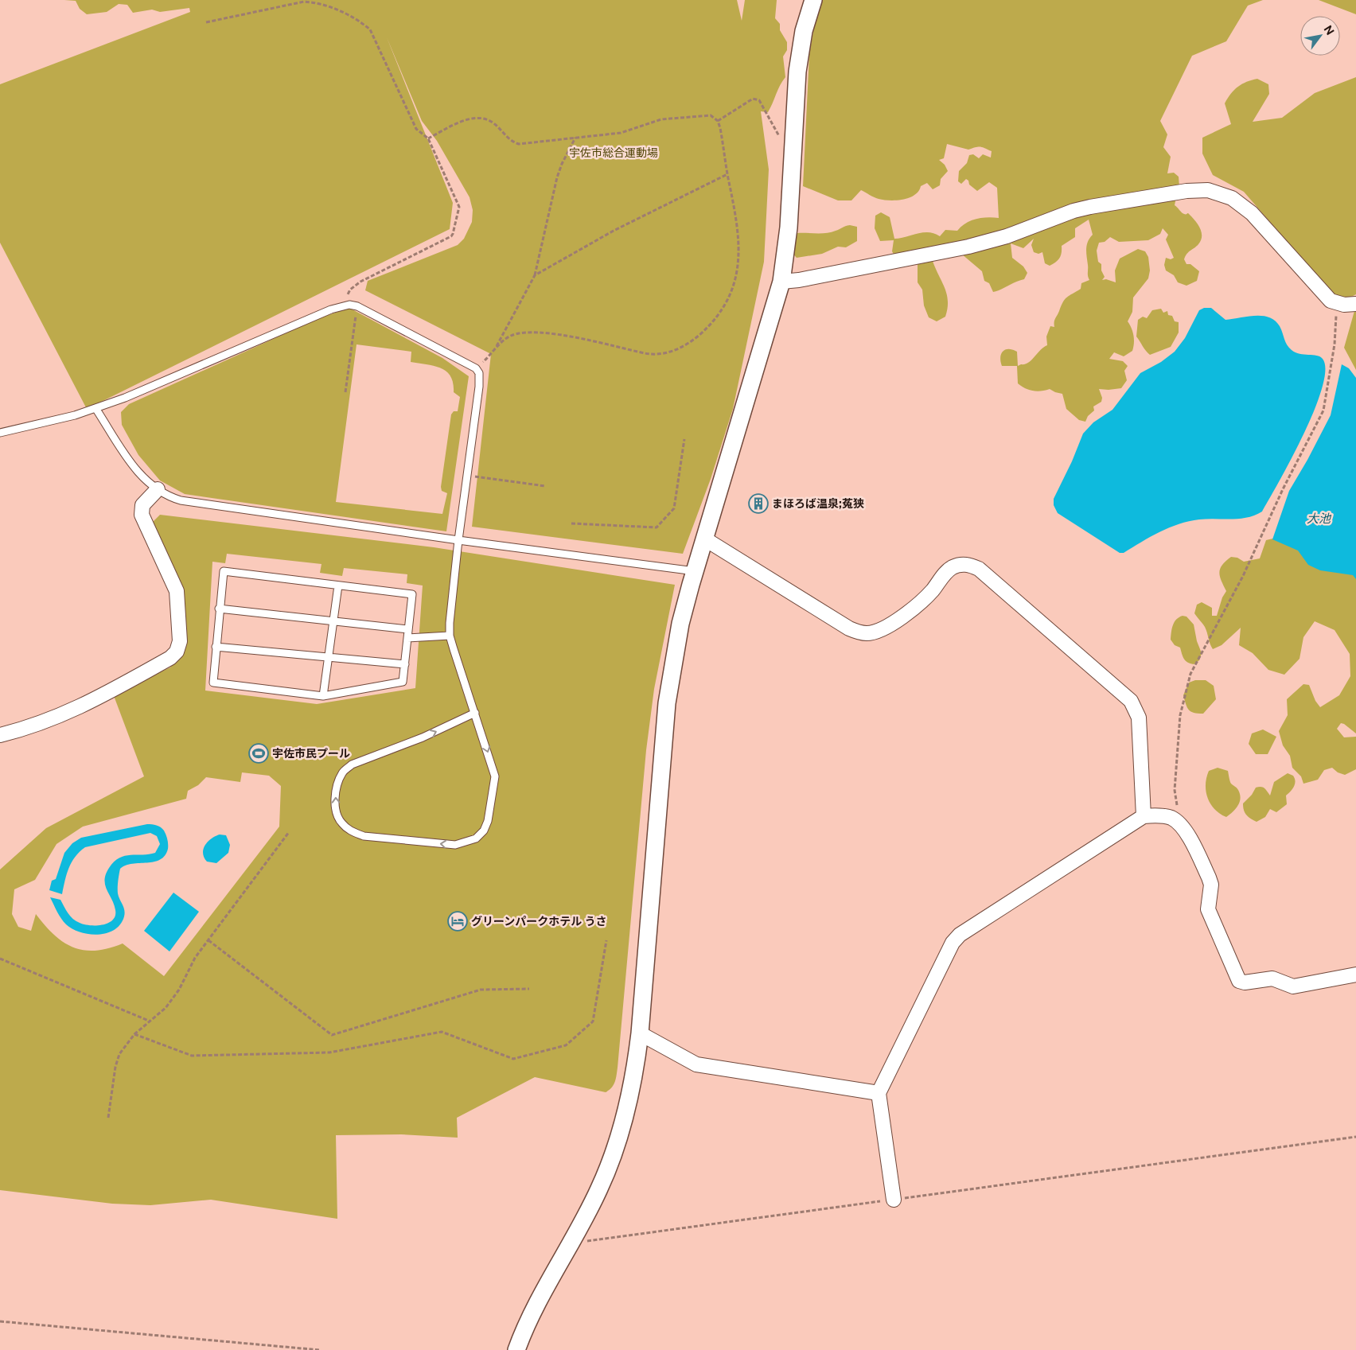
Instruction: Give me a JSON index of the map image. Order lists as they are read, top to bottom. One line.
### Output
{"water":["大池"],"parks":["宇佐市総合運動場"],"places":{"building":["まほろば温泉;菟狭"],"sports":["宇佐市民プール"],"hotel":["グリーンパークホテル うさ"]},"north":"top right"}
